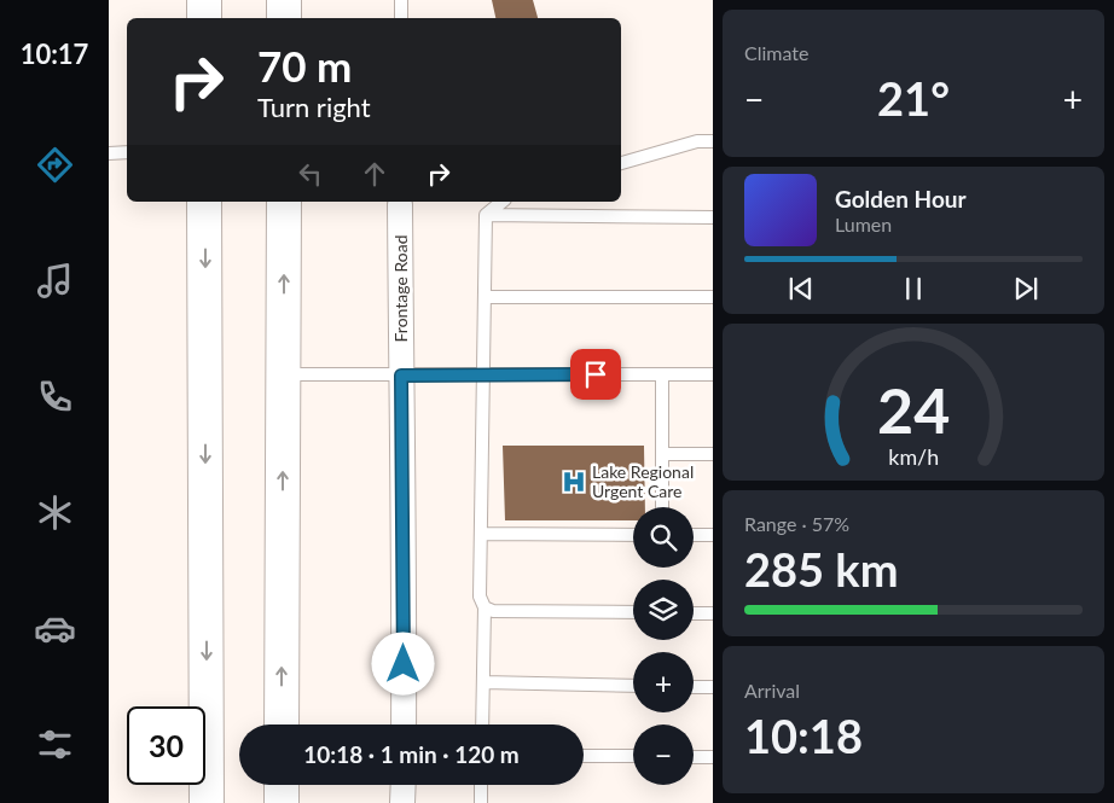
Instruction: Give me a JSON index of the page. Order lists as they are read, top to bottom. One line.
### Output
{"streets":{"street":["Frontage Road"]},"places":{"hospital":["Lake Regional Urgent Care"]},"page":{"tabs":"10:17","tile":["Climate",["Range · 57%","285 km"],["Arrival","10:18"]],"turn":["70 m","Turn right"],"heat":["−","21°","+"],"song":["Golden Hour","Lumen"],"map_buttons":["+","−"],"limit":"30","trip":"10:18 · 1 min · 120 m","gauge":["24","km/h"]}}
